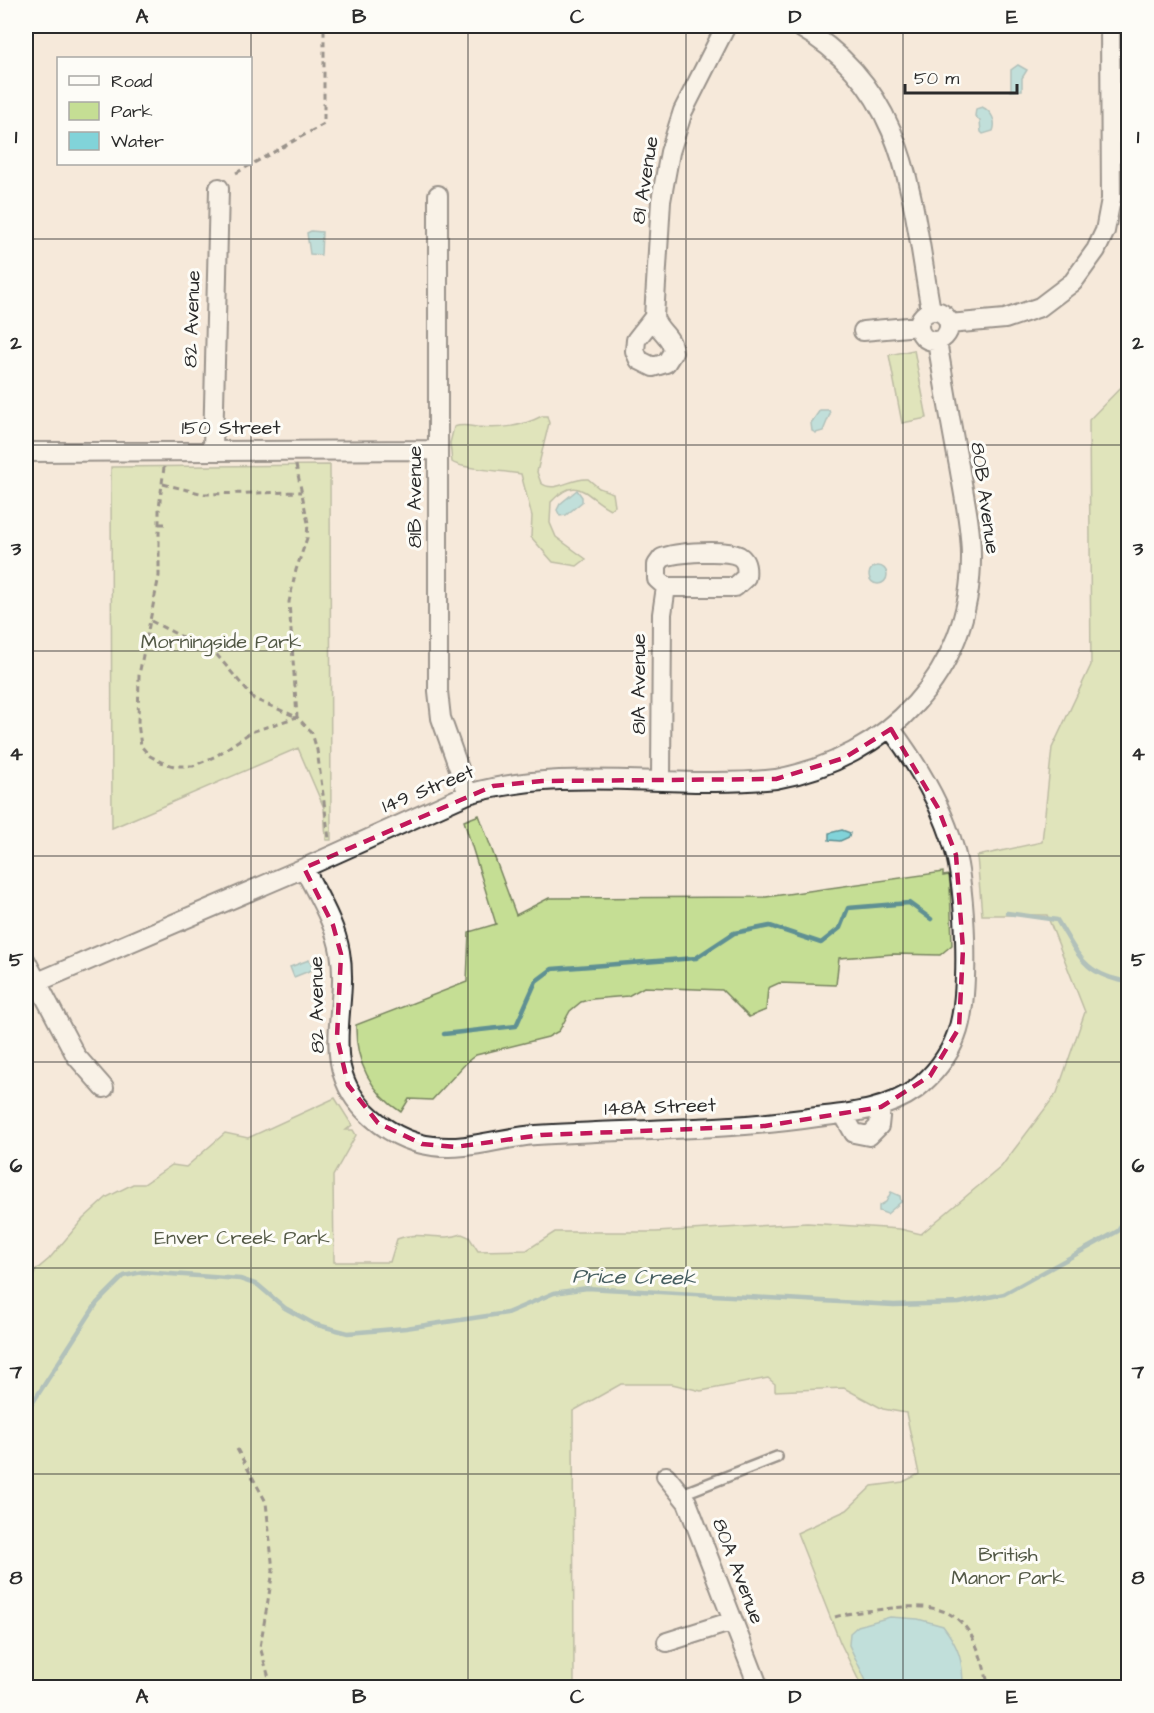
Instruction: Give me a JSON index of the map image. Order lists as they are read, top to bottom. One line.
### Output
{"streets":{"street":["81 Avenue","82 Avenue","150 Street","81B Avenue","80B Avenue","81A Avenue","149 Street","148A Street","80A Avenue"]},"crossings":[["82 Avenue","150 Street"],["82 Avenue","149 Street"],["82 Avenue","148A Street"],["150 Street","81B Avenue"],["81B Avenue","149 Street"],["80B Avenue","149 Street"],["80B Avenue","148A Street"],["81A Avenue","149 Street"],["149 Street","148A Street"]],"water":["Price Creek"],"parks":["Morningside Park","Enver Creek Park","British Manor Park"],"legend":["Road","Park","Water"],"scale_bar":"50 m","grid":{"columns":["A","B","C","D","E"],"rows":["1","2","3","4","5","6","7","8"]}}
